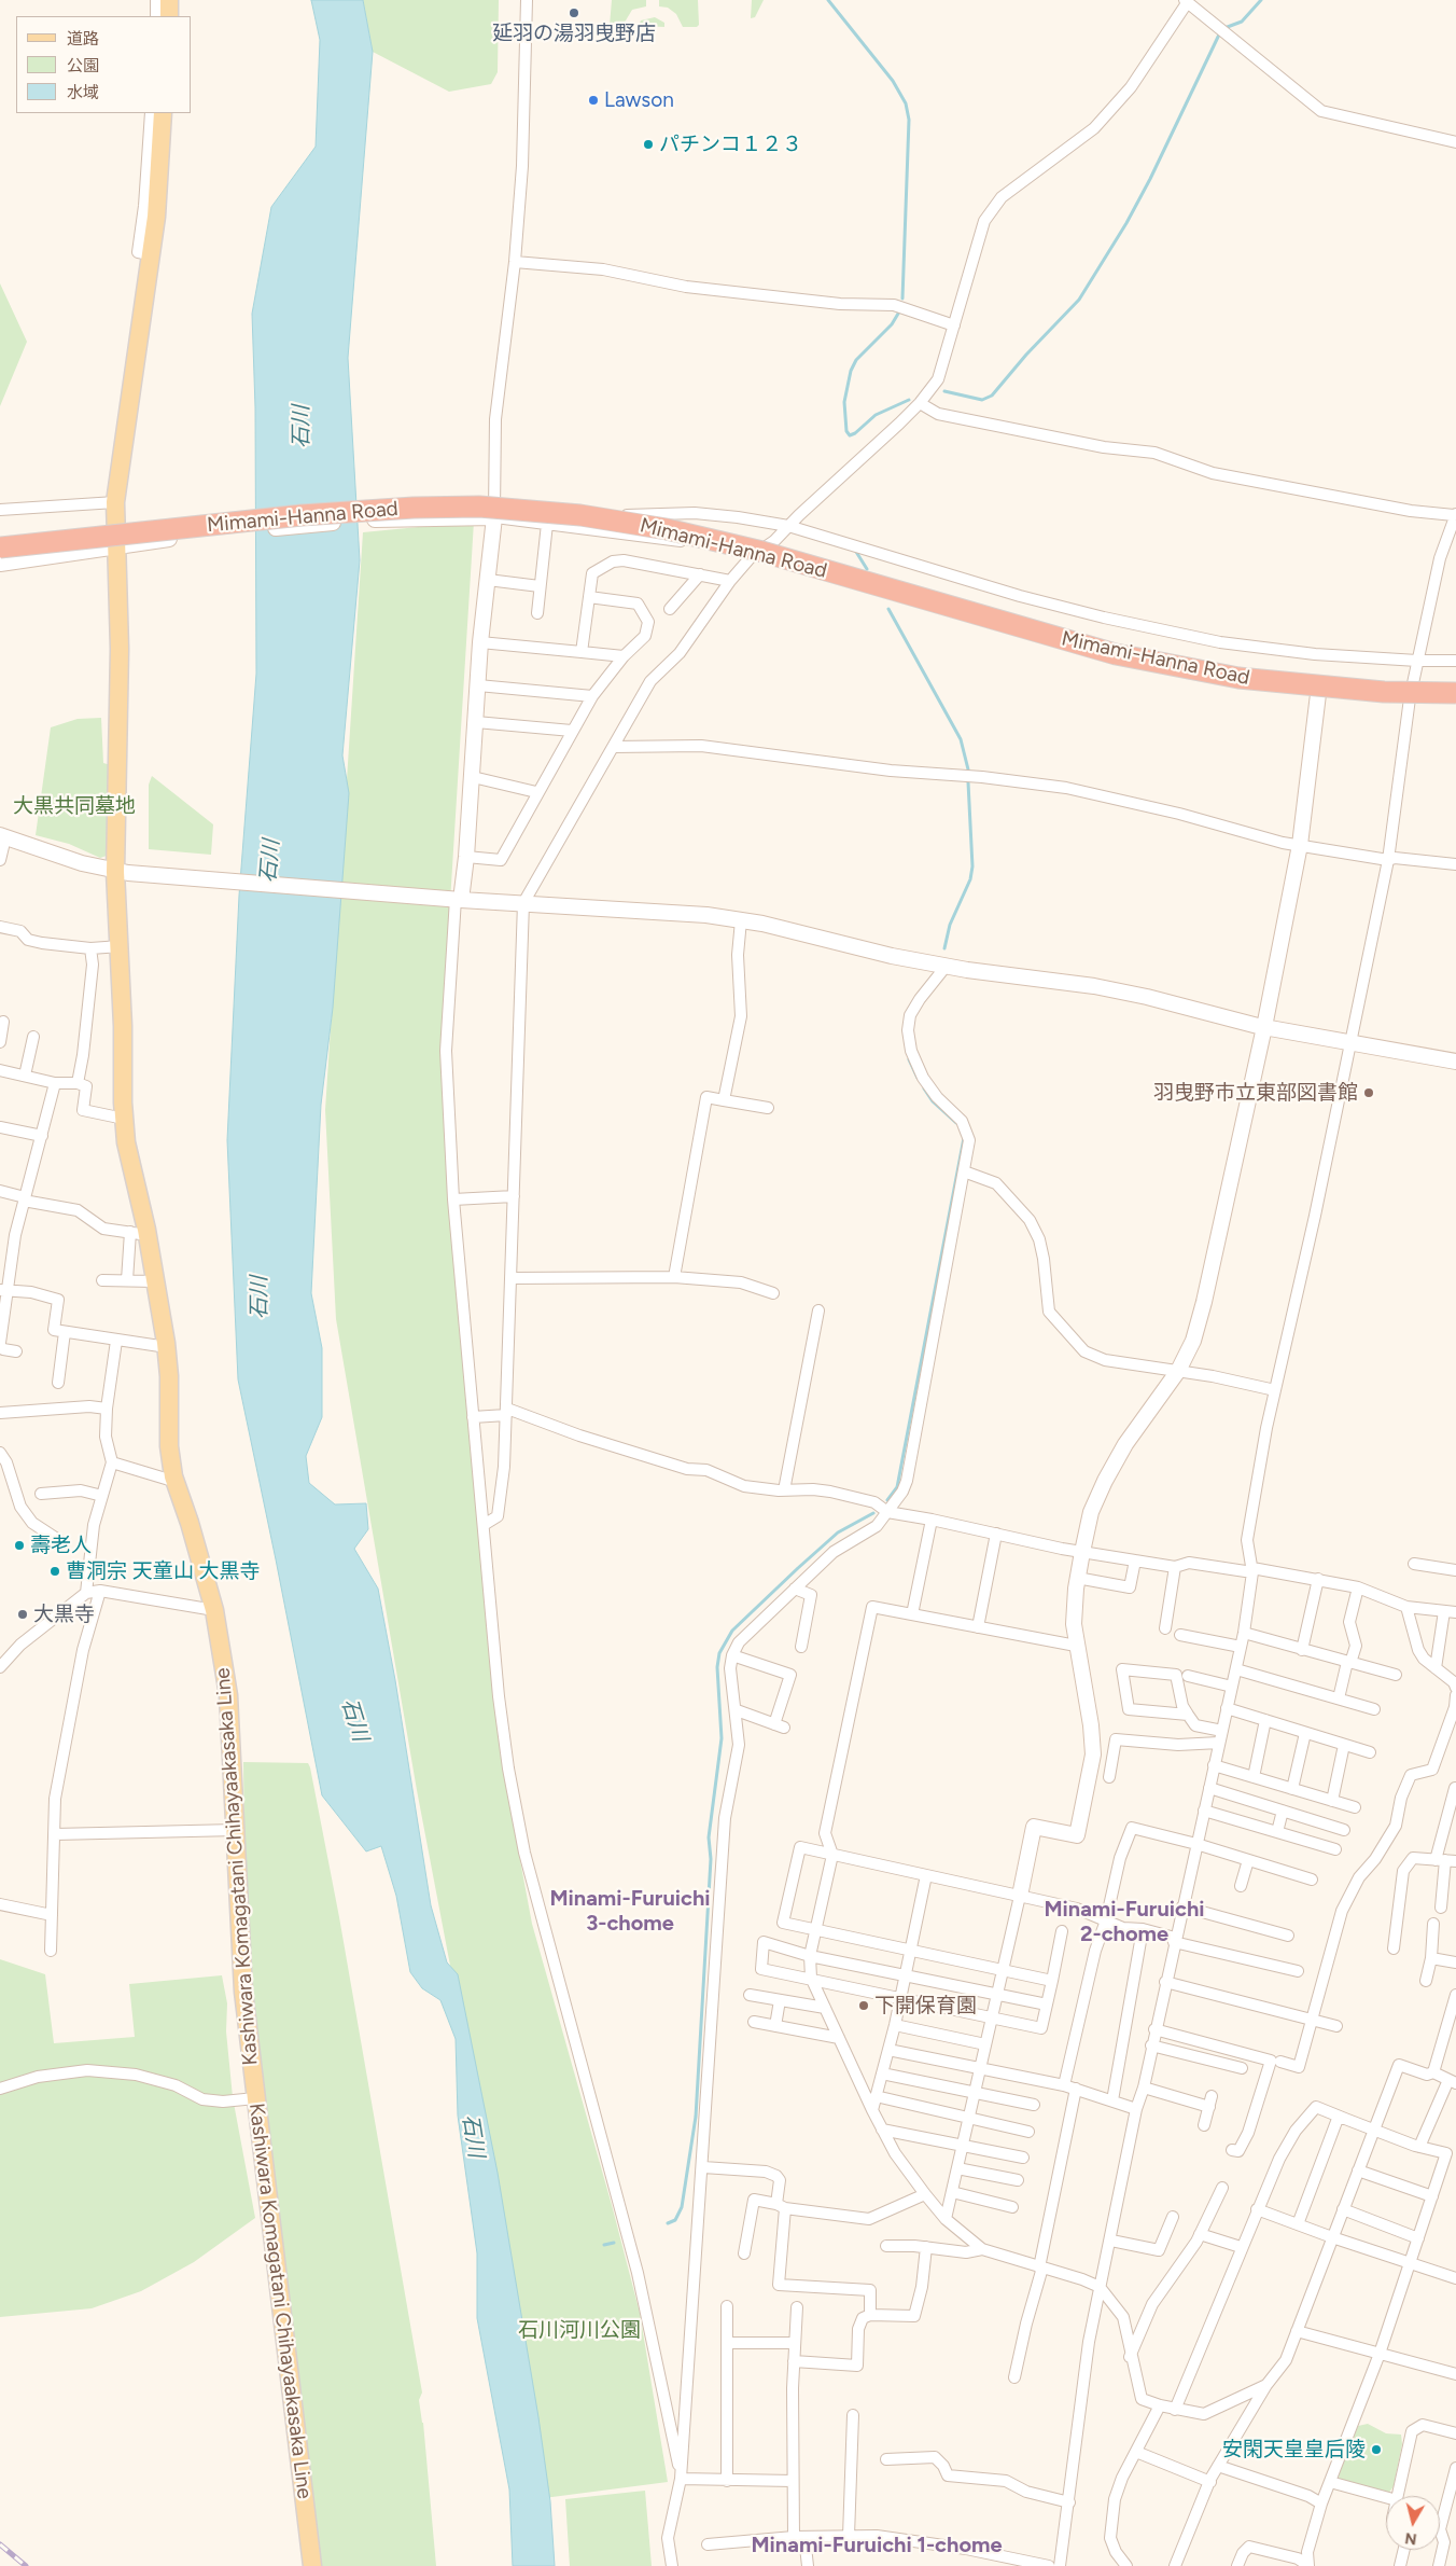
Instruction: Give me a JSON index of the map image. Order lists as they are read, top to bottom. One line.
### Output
{"streets":{"highway":["Mimami-Hanna Road"],"main road":["Kashiwara Komagatani Chihayaakasaka Line"]},"districts":["Minami-Furuichi 3-chome","Minami-Furuichi 2-chome","Minami-Furuichi 1-chome"],"water":["石川"],"parks":["大黒共同墓地","石川河川公園"],"places":["延羽の湯羽曳野店","Lawson","パチンコ１２３","羽曳野市立東部図書館","壽老人","曹洞宗 天童山 大黒寺","大黒寺","下開保育園","安閑天皇皇后陵"],"legend":["道路","公園","水域"],"north":"bottom"}
